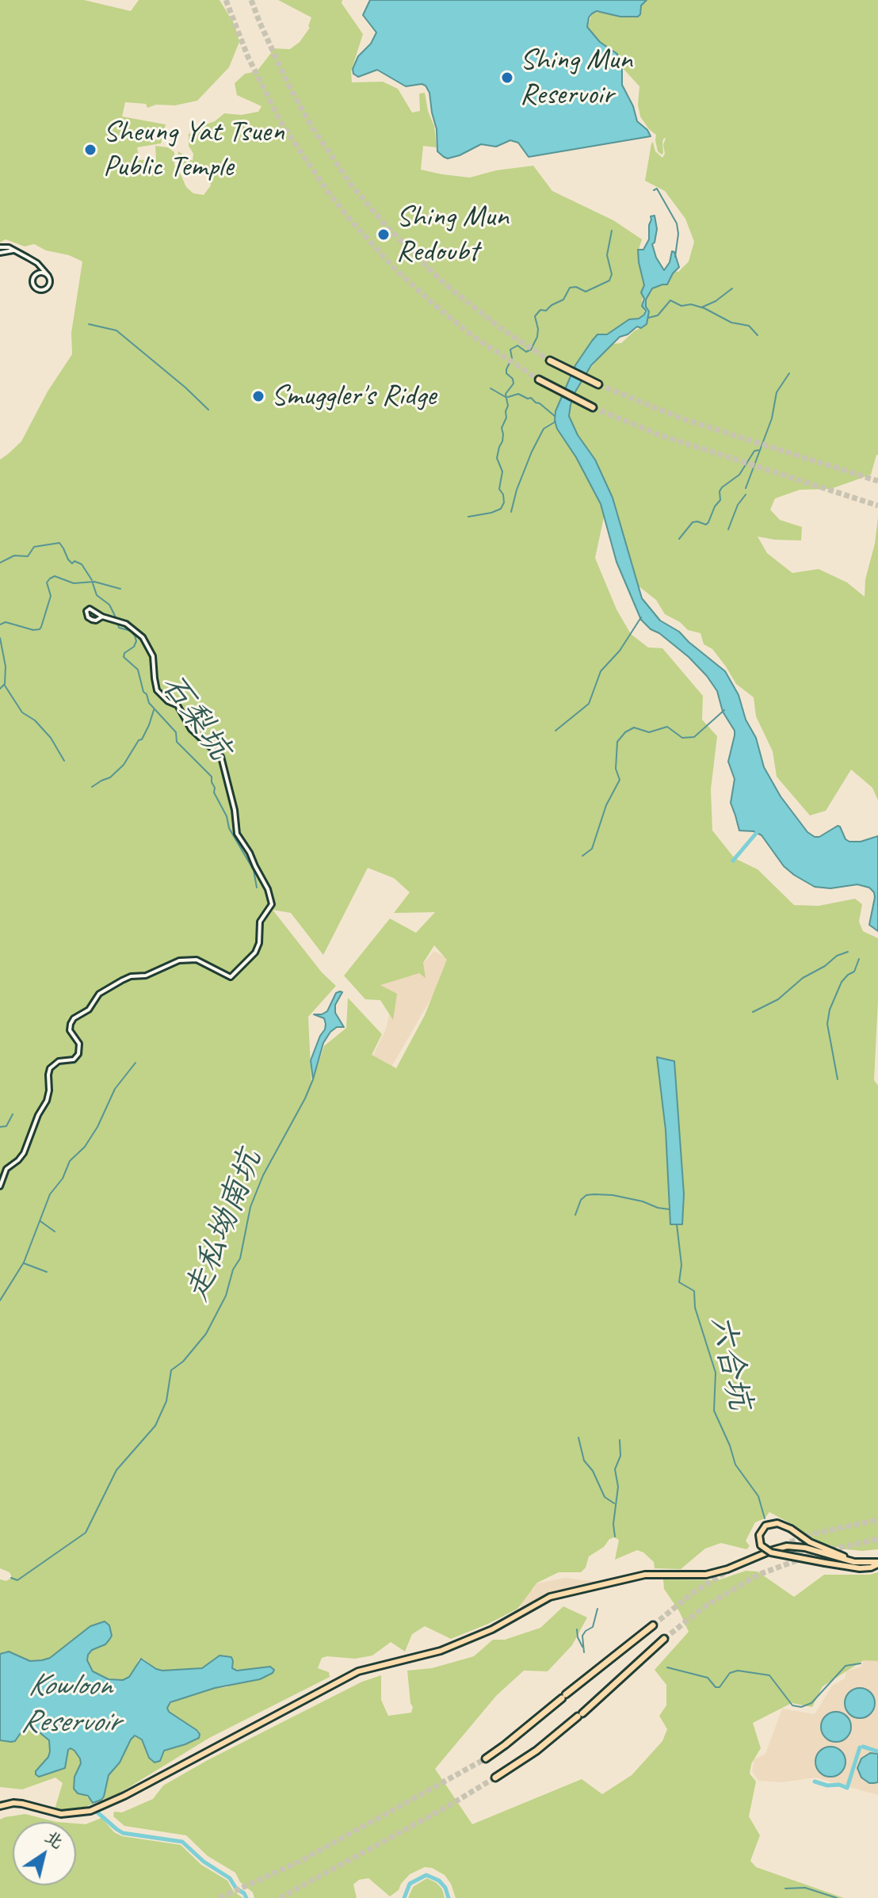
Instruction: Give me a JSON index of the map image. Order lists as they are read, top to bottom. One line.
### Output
{"water":["石梨坑","走私坳南坑","六合坑","Kowloon Reservoir"],"places":["Shing Mun Reservoir","Sheung Yat Tsuen Public Temple","Shing Mun Redoubt","Smuggler's Ridge"],"north":"top right"}
